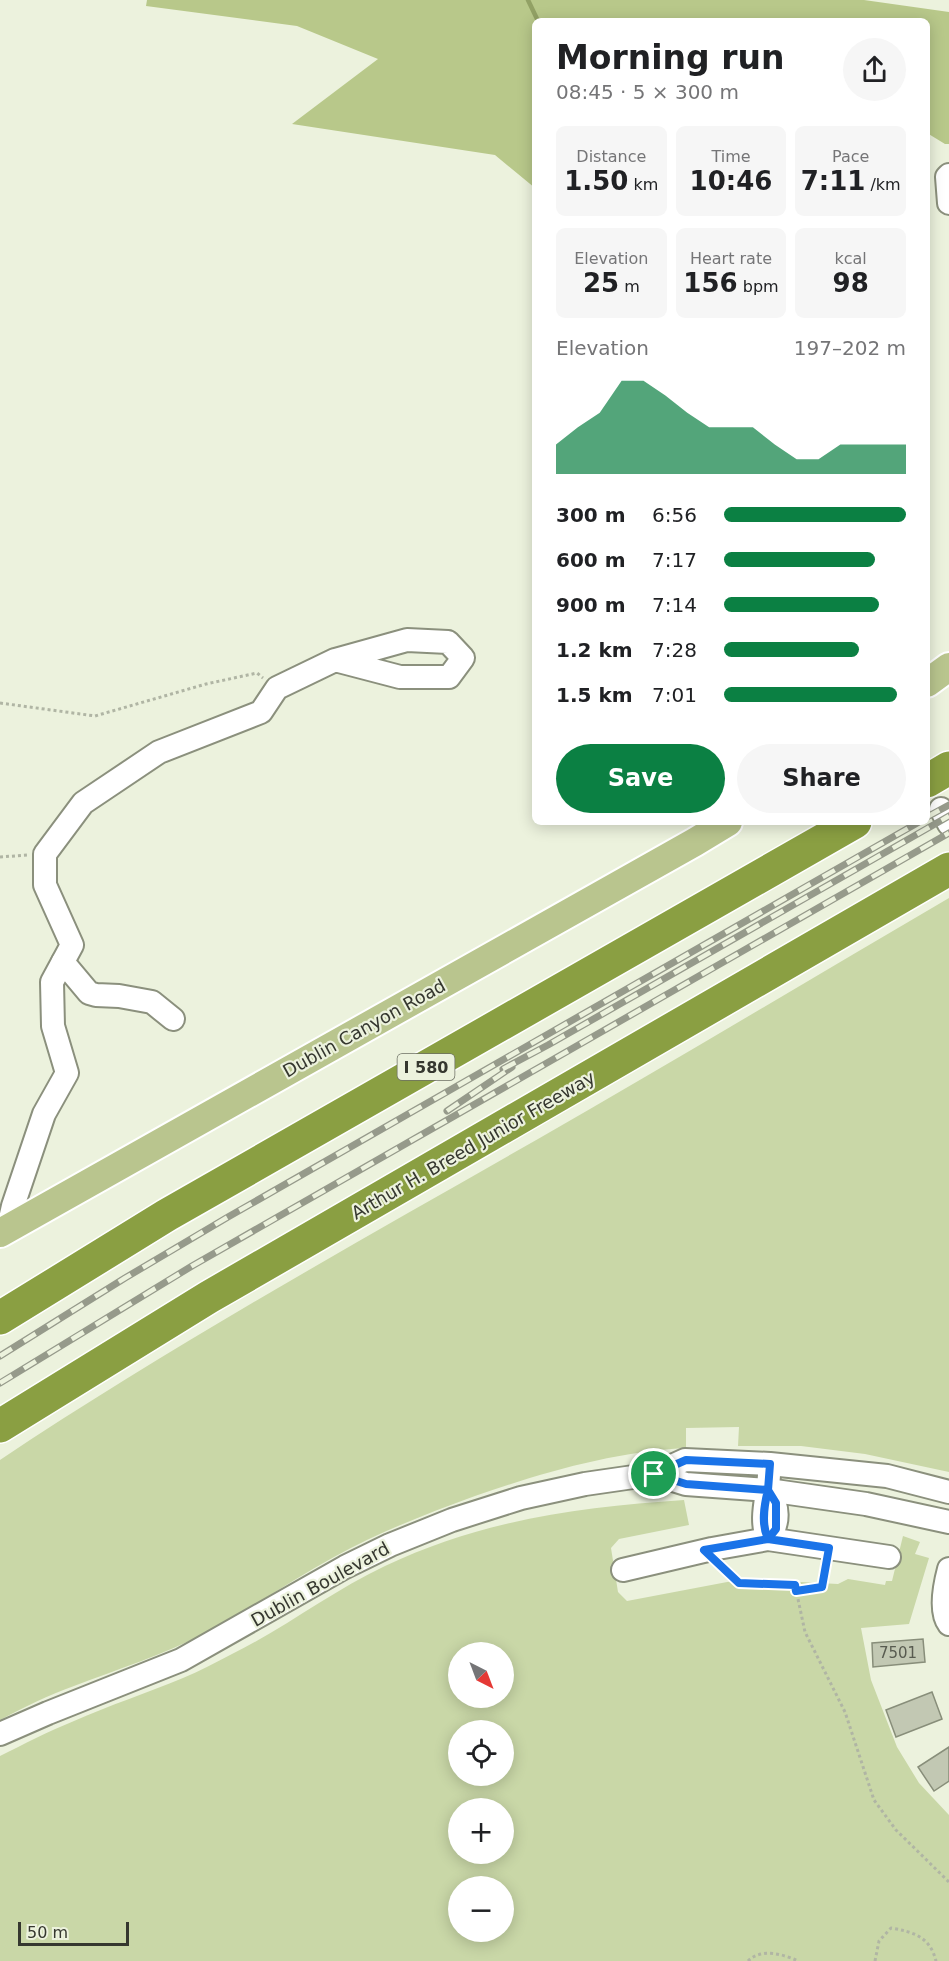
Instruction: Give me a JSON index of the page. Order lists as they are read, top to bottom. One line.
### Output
{"streets":{"highway":["I 580","Arthur H. Breed Junior Freeway"],"main road":["Dublin Canyon Road"],"street":["Dublin Boulevard"]},"house_numbers":["7501"],"scale_bar":"50 m","north":"bottom right","page":{"heading":["Morning run","08:45 · 5 × 300 m"],"stats":[["Distance","1.50 km"],["Time","10:46"],["Pace","7:11 /km"],["Elevation","25 m"],["Heart rate","156 bpm"],["kcal","98"]],"chart":["Elevation","197–202 m"],"list":[{"name":"300 m","note":"6:56"},{"name":"600 m","note":"7:17"},{"name":"900 m","note":"7:14"},{"name":"1.2 km","note":"7:28"},{"name":"1.5 km","note":"7:01"}],"buttons":["Save","Share"],"map_buttons":["+","−"],"scale":"50 m"}}
